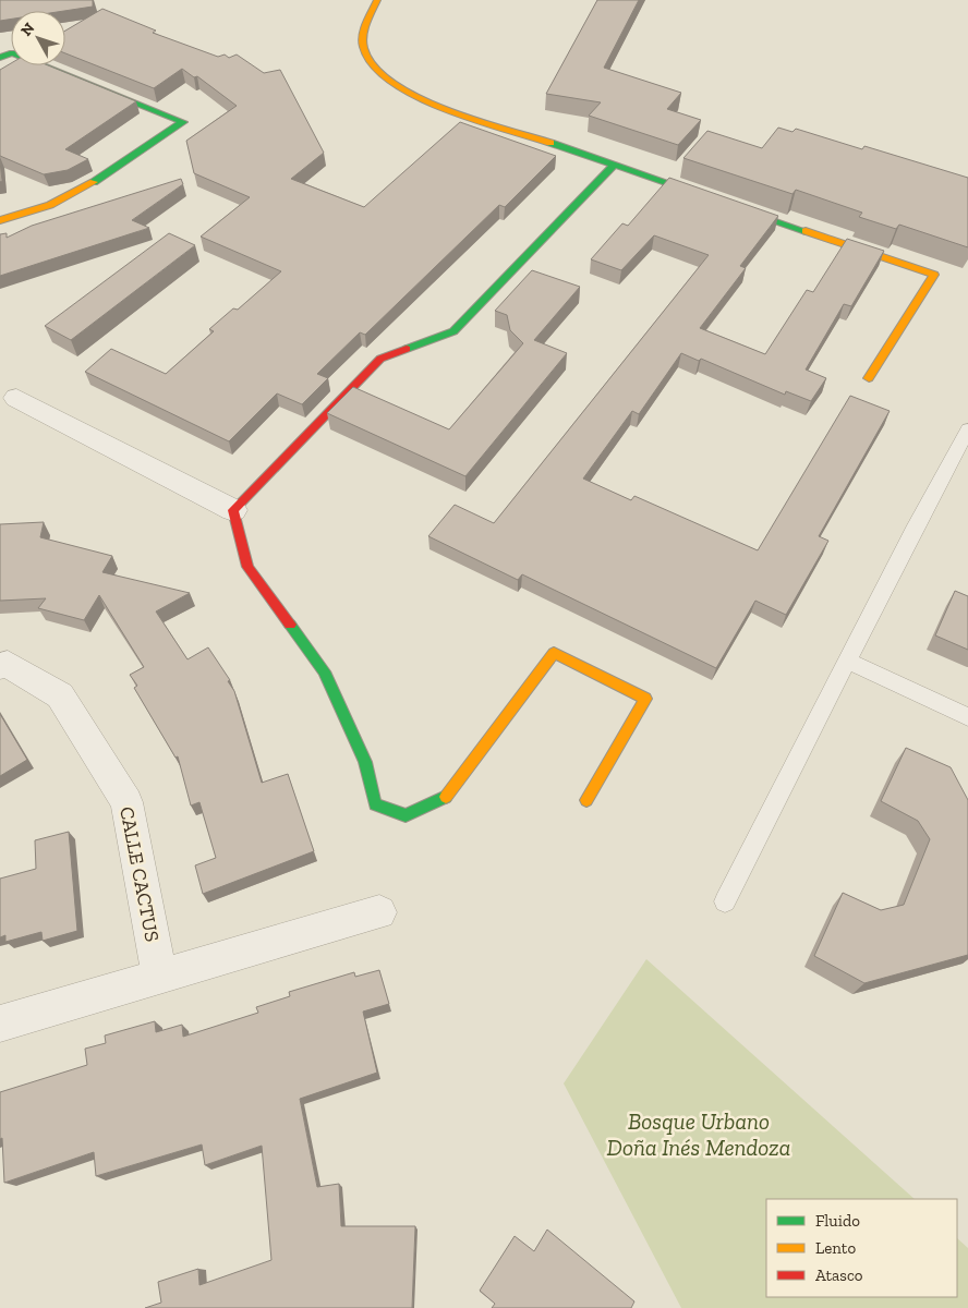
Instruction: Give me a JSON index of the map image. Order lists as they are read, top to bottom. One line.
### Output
{"streets":{"street":["CALLE CACTUS"]},"parks":["Bosque Urbano Doña Inés Mendoza"],"legend":["Fluido","Lento","Atasco"],"north":"top left"}
